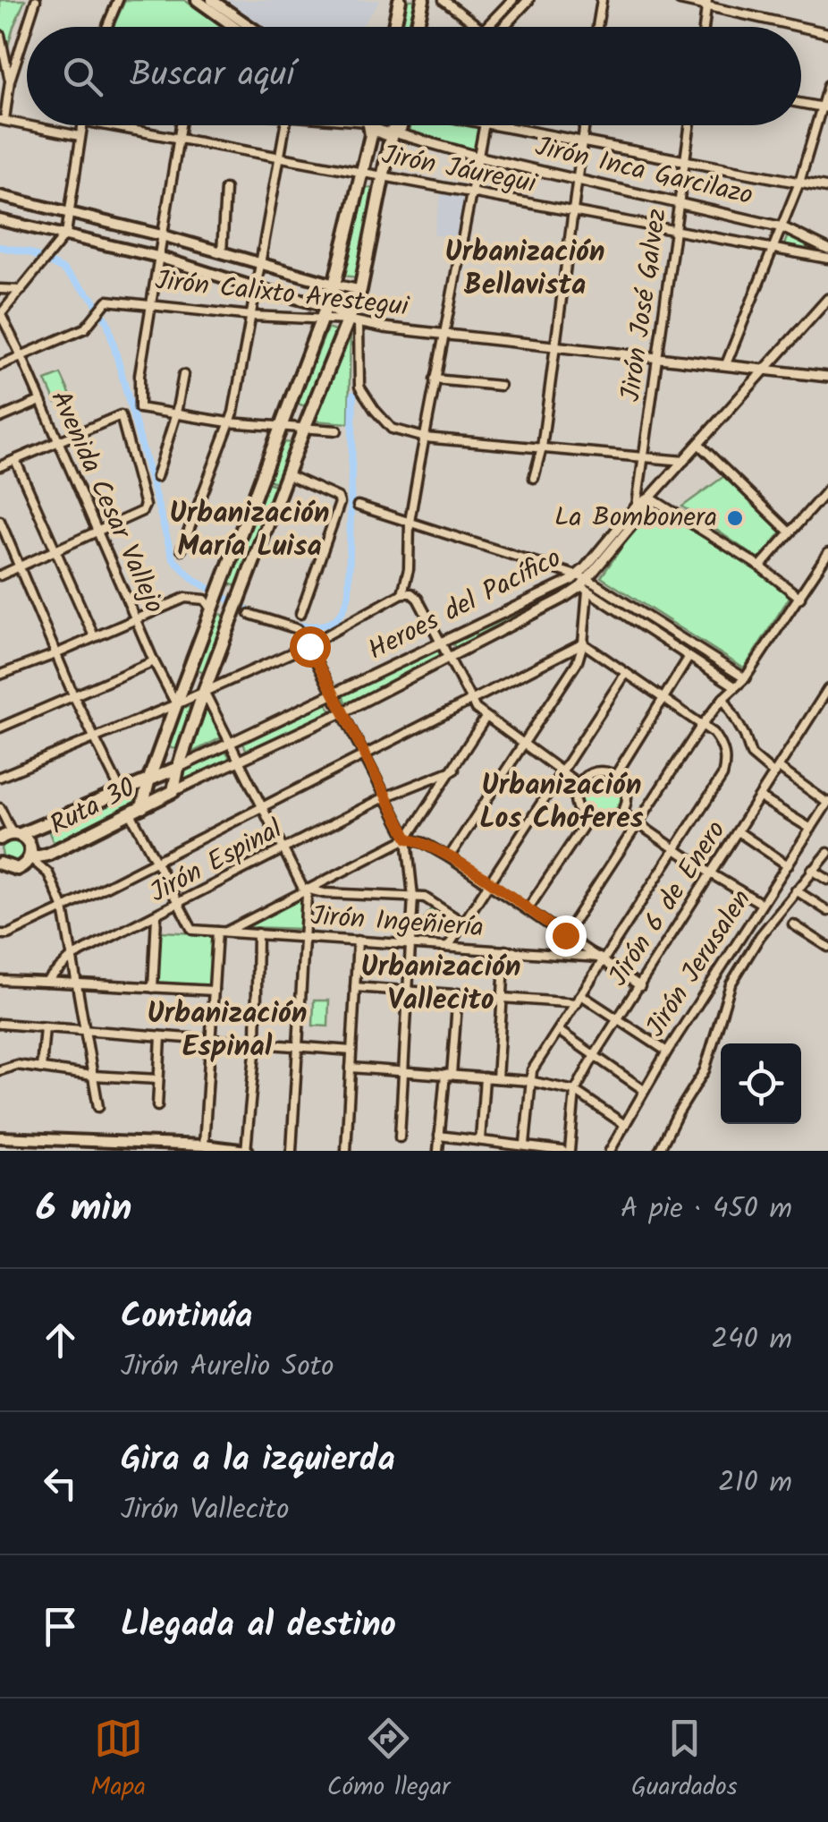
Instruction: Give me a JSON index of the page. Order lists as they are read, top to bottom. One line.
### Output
{"streets":{"highway":["Heroes del Pacífico","Ruta 30"],"street":["Jirón Jáuregui","Jirón Inca Garcilazo","Jirón Calixto Arestegui","Jirón José Galvez","Avenida Cesar Vallejo","Jirón Espinal","Jirón 6 de Enero","Jirón Ingeñiería","Jirón Jerusalen"]},"crossings":[["Jirón Jáuregui","Jirón José Galvez"],["Jirón Inca Garcilazo","Jirón José Galvez"],["Jirón Calixto Arestegui","Jirón José Galvez"],["Jirón Calixto Arestegui","Avenida Cesar Vallejo"],["Jirón José Galvez","Heroes del Pacífico"],["Heroes del Pacífico","Ruta 30"],["Jirón Espinal","Jirón Ingeñiería"]],"districts":["Urbanización Bellavista","Urbanización María Luisa","Urbanización Los Choferes","Urbanización Vallecito","Urbanización Espinal"],"places":["La Bombonera"],"page":{"search":"Buscar aquí","heading":["6 min","A pie · 450 m"],"list":[["Continúa","Jirón Aurelio Soto","240 m"],["Gira a la izquierda","Jirón Vallecito","210 m"],"Llegada al destino"],"nav":["Mapa","Cómo llegar","Guardados"]}}
